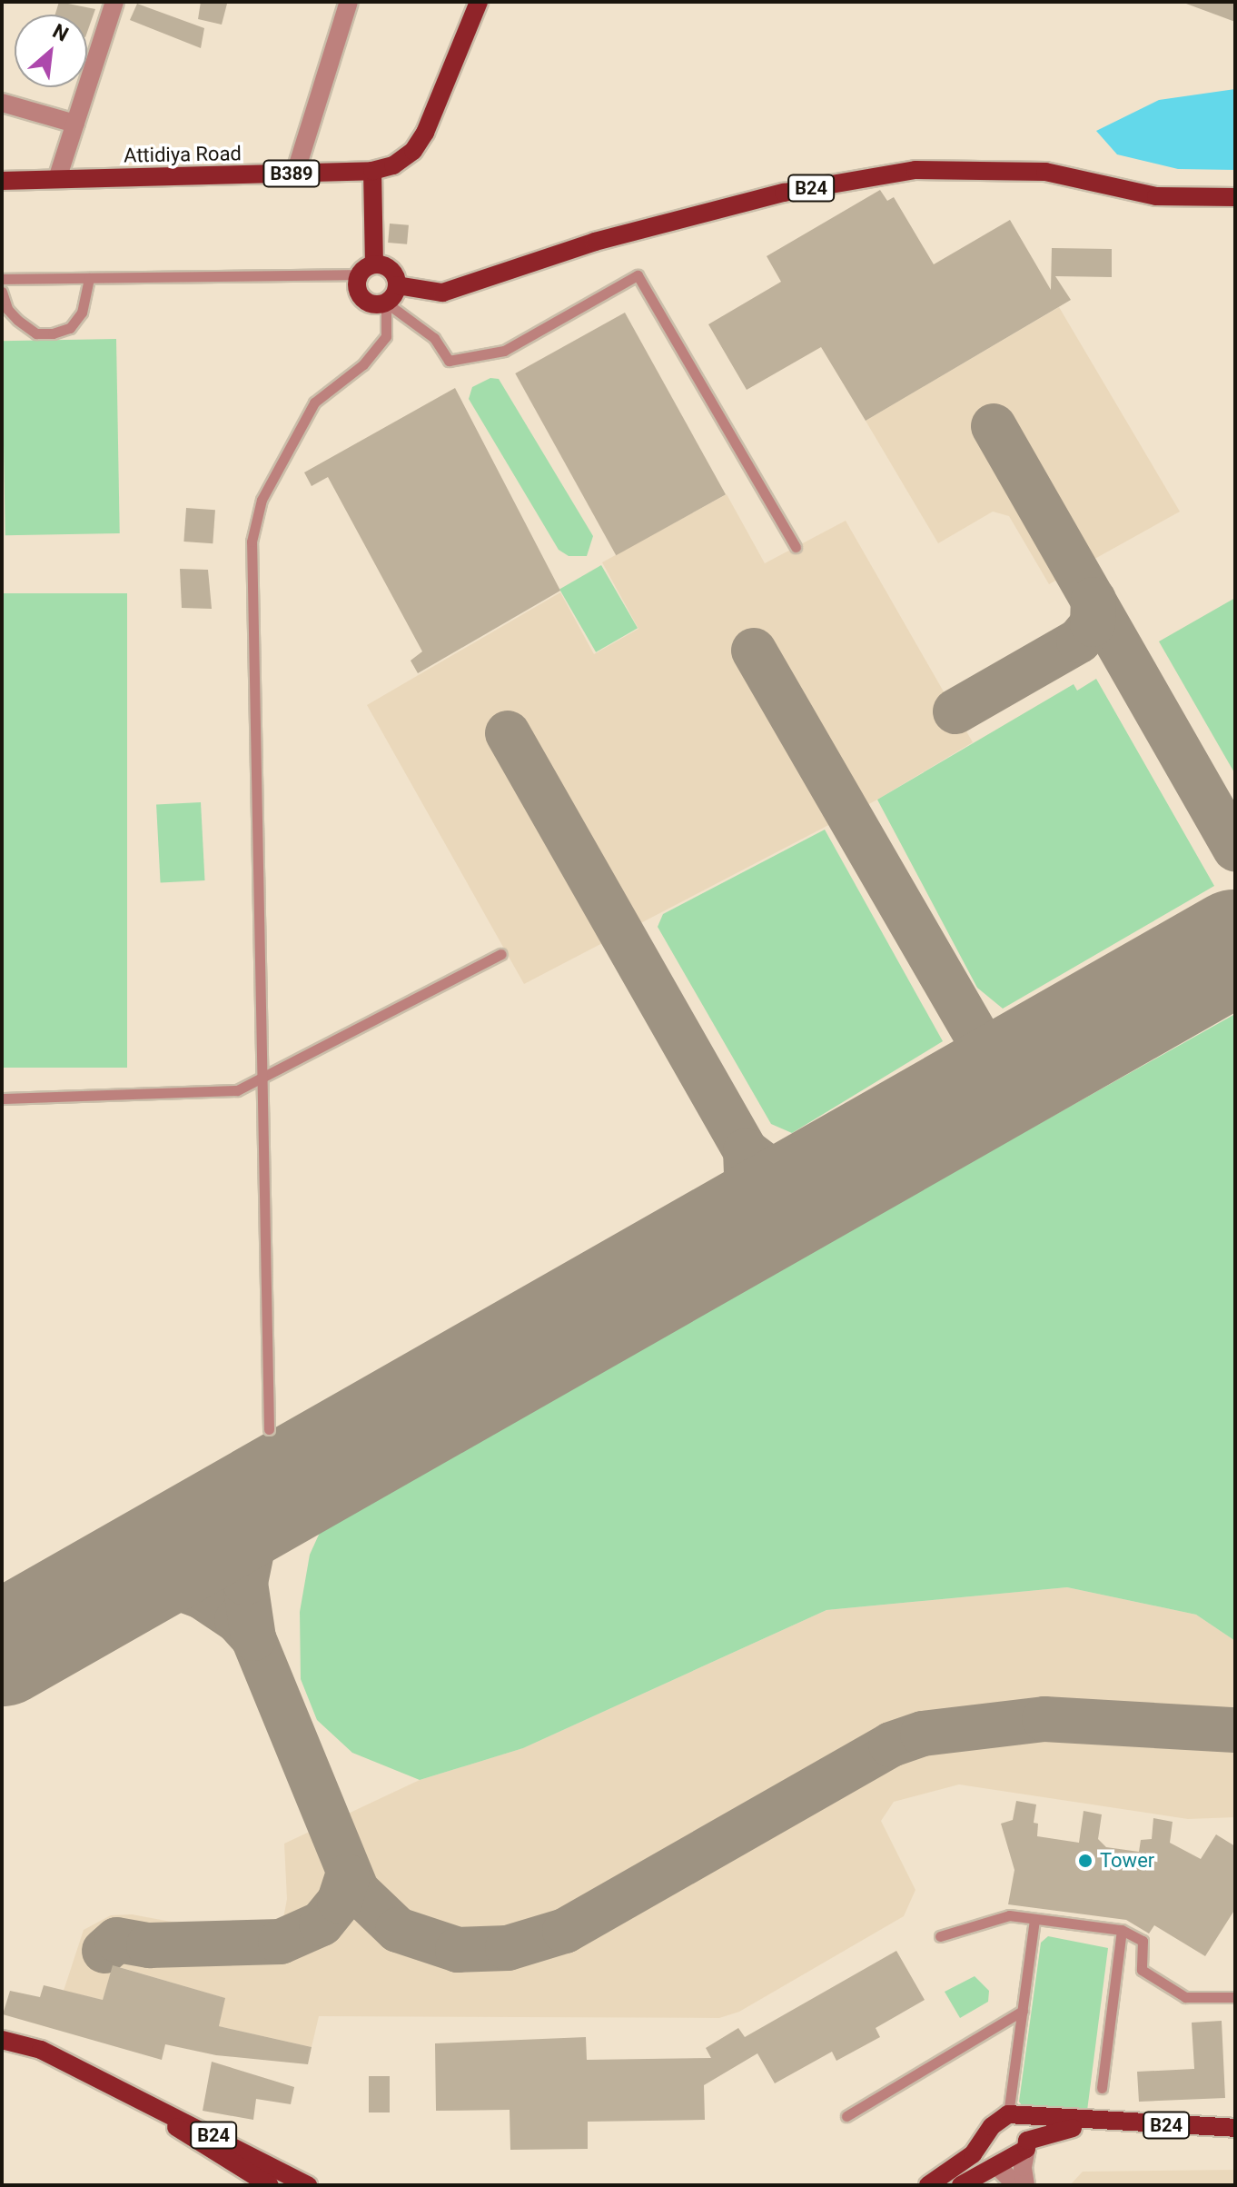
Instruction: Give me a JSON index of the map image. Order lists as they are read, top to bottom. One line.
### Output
{"streets":{"main road":["Attidiya Road","B389","B24"]},"places":["Tower"],"north":"top right"}
